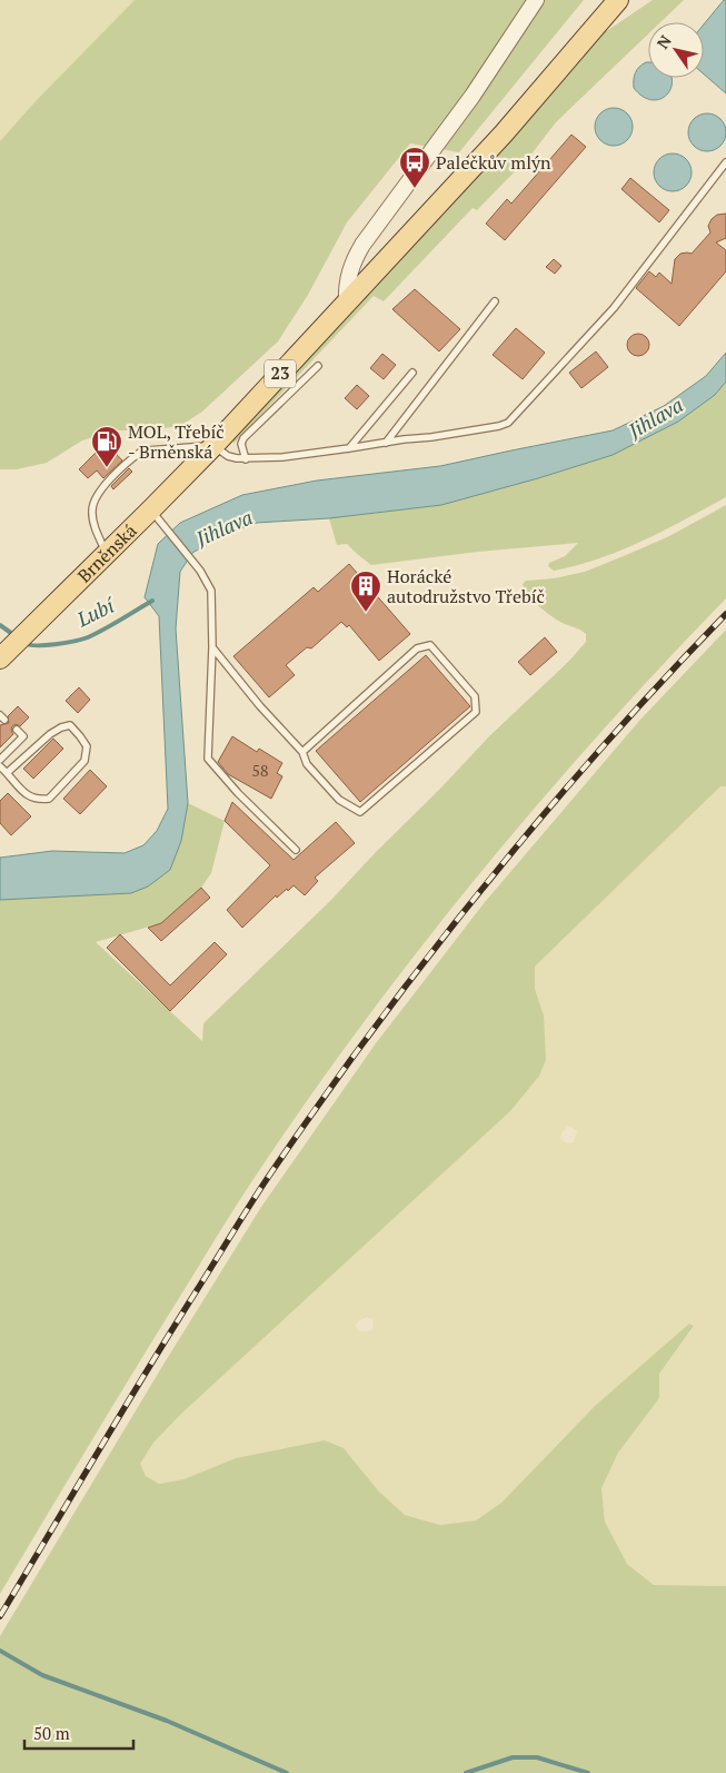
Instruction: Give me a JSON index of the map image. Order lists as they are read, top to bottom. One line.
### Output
{"streets":{"main road":["23","Brněnská"]},"crossings":[["23","Brněnská"]],"water":["Jihlava","Lubí"],"places":{"bus stop":["Palečkův mlýn"],"fuel station":["MOL, Třebíč - Brněnská"],"building":["Horácké autodružstvo Třebíč"]},"house_numbers":["58"],"scale_bar":"50 m","north":"top left"}
